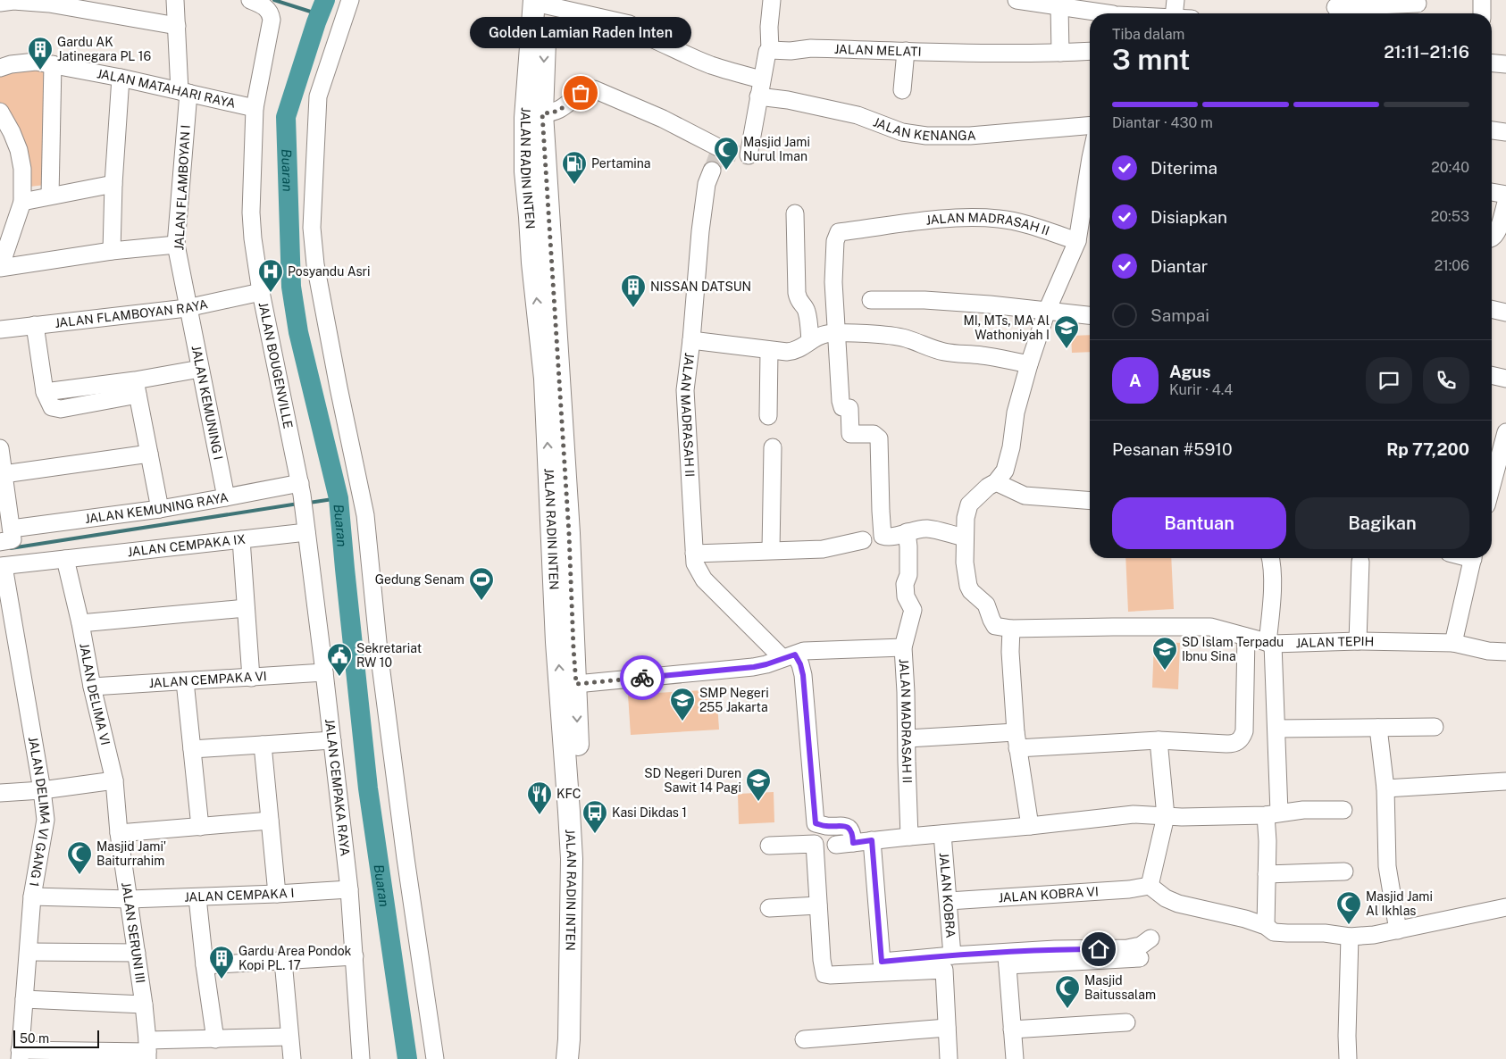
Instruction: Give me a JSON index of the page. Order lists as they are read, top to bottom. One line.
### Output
{"streets":{"main road":["JALAN RADIN INTEN"],"street":["JALAN MELATI","JALAN MATAHARI RAYA","JALAN KENANGA","JALAN FLAMBOYAN I","JALAN MADRASAH II","JALAN FLAMBOYAN RAYA","JALAN BOUGENVILLE","JALAN KEMUNING I","JALAN KEMUNING RAYA","JALAN CEMPAKA IX","JALAN TEPIH","JALAN CEMPAKA VI","JALAN DELIMA VI","JALAN CEMPAKA RAYA","JALAN DELIMA VI GANG 1","JALAN KOBRA VI","JALAN CEMPAKA I","JALAN KOBRA","JALAN SERUNI III"]},"crossings":[["JALAN MATAHARI RAYA","JALAN FLAMBOYAN I"],["JALAN MATAHARI RAYA","JALAN BOUGENVILLE"],["JALAN RADIN INTEN","JALAN MADRASAH II"],["JALAN FLAMBOYAN I","JALAN FLAMBOYAN RAYA"],["JALAN FLAMBOYAN I","JALAN KEMUNING I"],["JALAN FLAMBOYAN RAYA","JALAN BOUGENVILLE"],["JALAN FLAMBOYAN RAYA","JALAN KEMUNING I"],["JALAN BOUGENVILLE","JALAN KEMUNING RAYA"],["JALAN BOUGENVILLE","JALAN CEMPAKA IX"],["JALAN BOUGENVILLE","JALAN CEMPAKA RAYA"],["JALAN KEMUNING I","JALAN KEMUNING RAYA"],["JALAN CEMPAKA IX","JALAN DELIMA VI"],["JALAN CEMPAKA IX","JALAN CEMPAKA RAYA"],["JALAN CEMPAKA VI","JALAN DELIMA VI"],["JALAN CEMPAKA VI","JALAN CEMPAKA RAYA"],["JALAN DELIMA VI","JALAN SERUNI III"],["JALAN CEMPAKA RAYA","JALAN CEMPAKA I"],["JALAN DELIMA VI GANG 1","JALAN CEMPAKA I"],["JALAN KOBRA VI","JALAN KOBRA"],["JALAN CEMPAKA I","JALAN SERUNI III"]],"water":["Buaran"],"places":{"building":["Gardu AK Jatinegara PL 16","NISSAN DATSUN","Gardu Area Pondok Kopi PL. 17"],"other":["Golden Lamian Raden Inten"],"mosque":["Masjid Jami Nurul Iman","Masjid Jami' Baiturrahim","Masjid Jami Al Ikhlas","Masjid Baitussalam"],"fuel station":["Pertamina"],"hospital":["Posyandu Asri"],"school or university":["MI, MTs, MA Al Wathoniyah I","SD Islam Terpadu Ibnu Sina","SMP Negeri 255 Jakarta","SD Negeri Duren Sawit 14 Pagi"],"sports":["Gedung Senam"],"public building":["Sekretariat RW 10"],"restaurant":["KFC"],"bus stop":["Kasi Dikdas 1"]},"scale_bar":"50 m","page":{"heading":["3 mnt","Tiba dalam","21:11–21:16"],"panel":["Agus","Kurir · 4.4","Pesanan #5910","Rp 77,200"],"bubble":"Golden Lamian Raden Inten","bar":"Diantar · 430 m","list":[["Diterima","20:40"],["Disiapkan","20:53"],["Diantar","21:06"],"Sampai"],"round":"A","buttons":["Bantuan","Bagikan"],"scale":"50 m"}}
